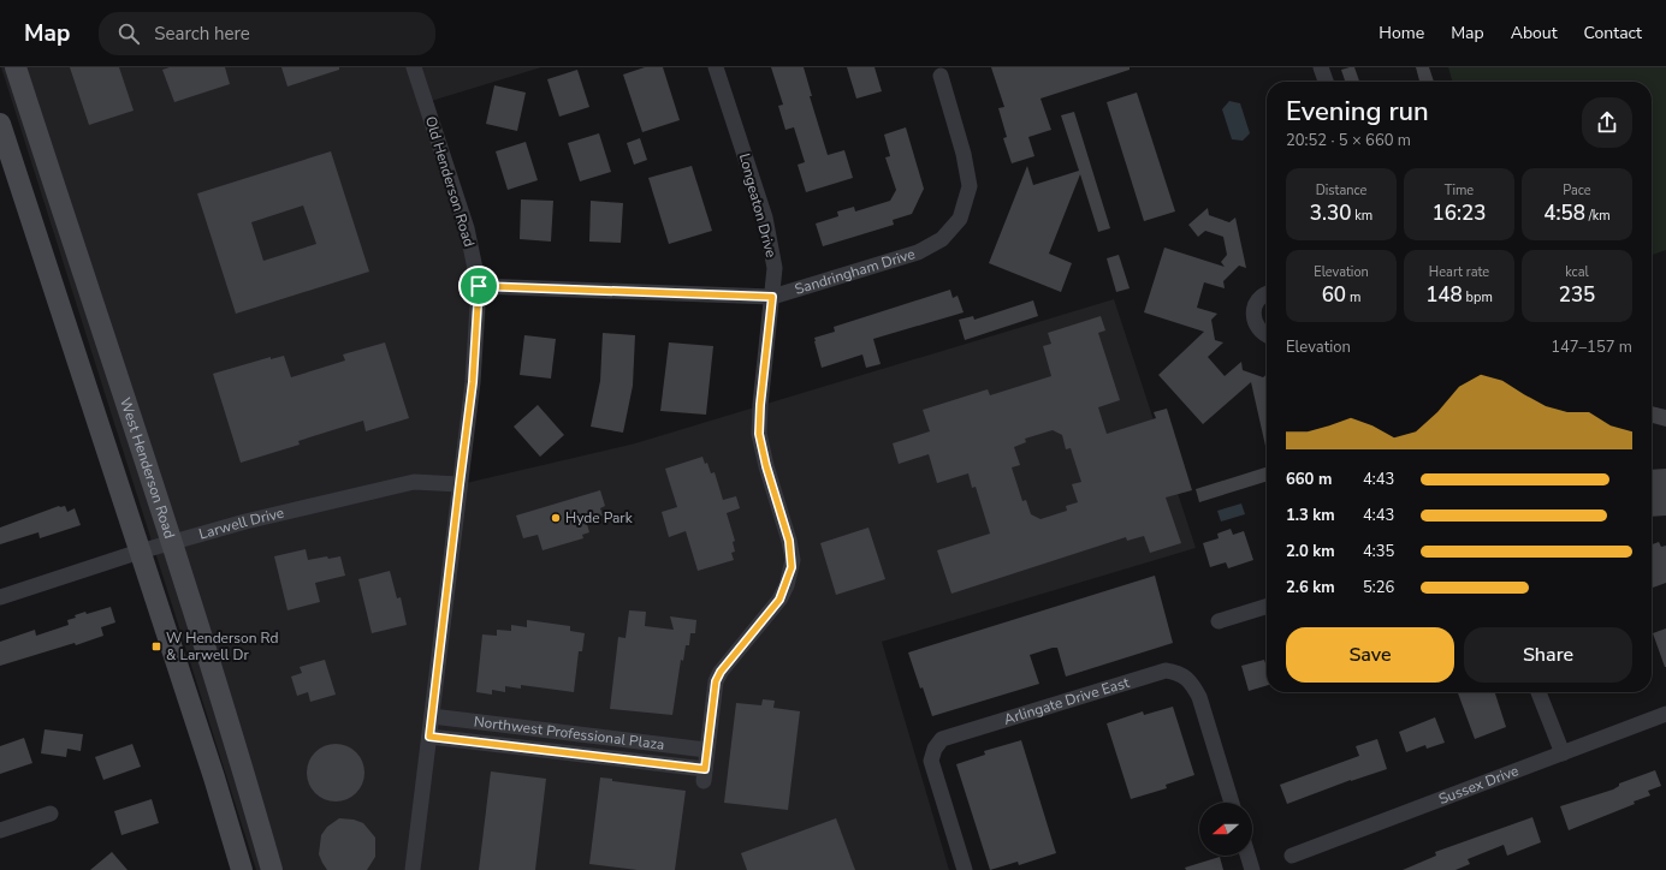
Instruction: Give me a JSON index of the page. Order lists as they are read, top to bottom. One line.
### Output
{"streets":{"main road":["West Henderson Road"],"street":["Old Henderson Road","Longeaton Drive","Sandringham Drive","Larwell Drive","Arlingate Drive East","Northwest Professional Plaza","Sussex Drive"]},"crossings":[["Old Henderson Road","Sandringham Drive"],["Old Henderson Road","Larwell Drive"],["Old Henderson Road","Northwest Professional Plaza"],["Longeaton Drive","Sandringham Drive"],["Longeaton Drive","Northwest Professional Plaza"],["West Henderson Road","Larwell Drive"]],"places":{"other":["Hyde Park"],"transit":["W Henderson Rd & Larwell Dr"]},"north":"left","page":{"header":"Map","search":"Search here","nav":["Home","Map","About","Contact"],"heading":["Evening run","20:52 · 5 × 660 m"],"stats":[["Distance","3.30 km"],["Time","16:23"],["Pace","4:58 /km"],["Elevation","60 m"],["Heart rate","148 bpm"],["kcal","235"]],"chart":["Elevation","147–157 m"],"list":[{"name":"660 m","note":"4:43"},{"name":"1.3 km","note":"4:43"},{"name":"2.0 km","note":"4:35"},{"name":"2.6 km","note":"5:26"}],"buttons":["Save","Share"]}}
